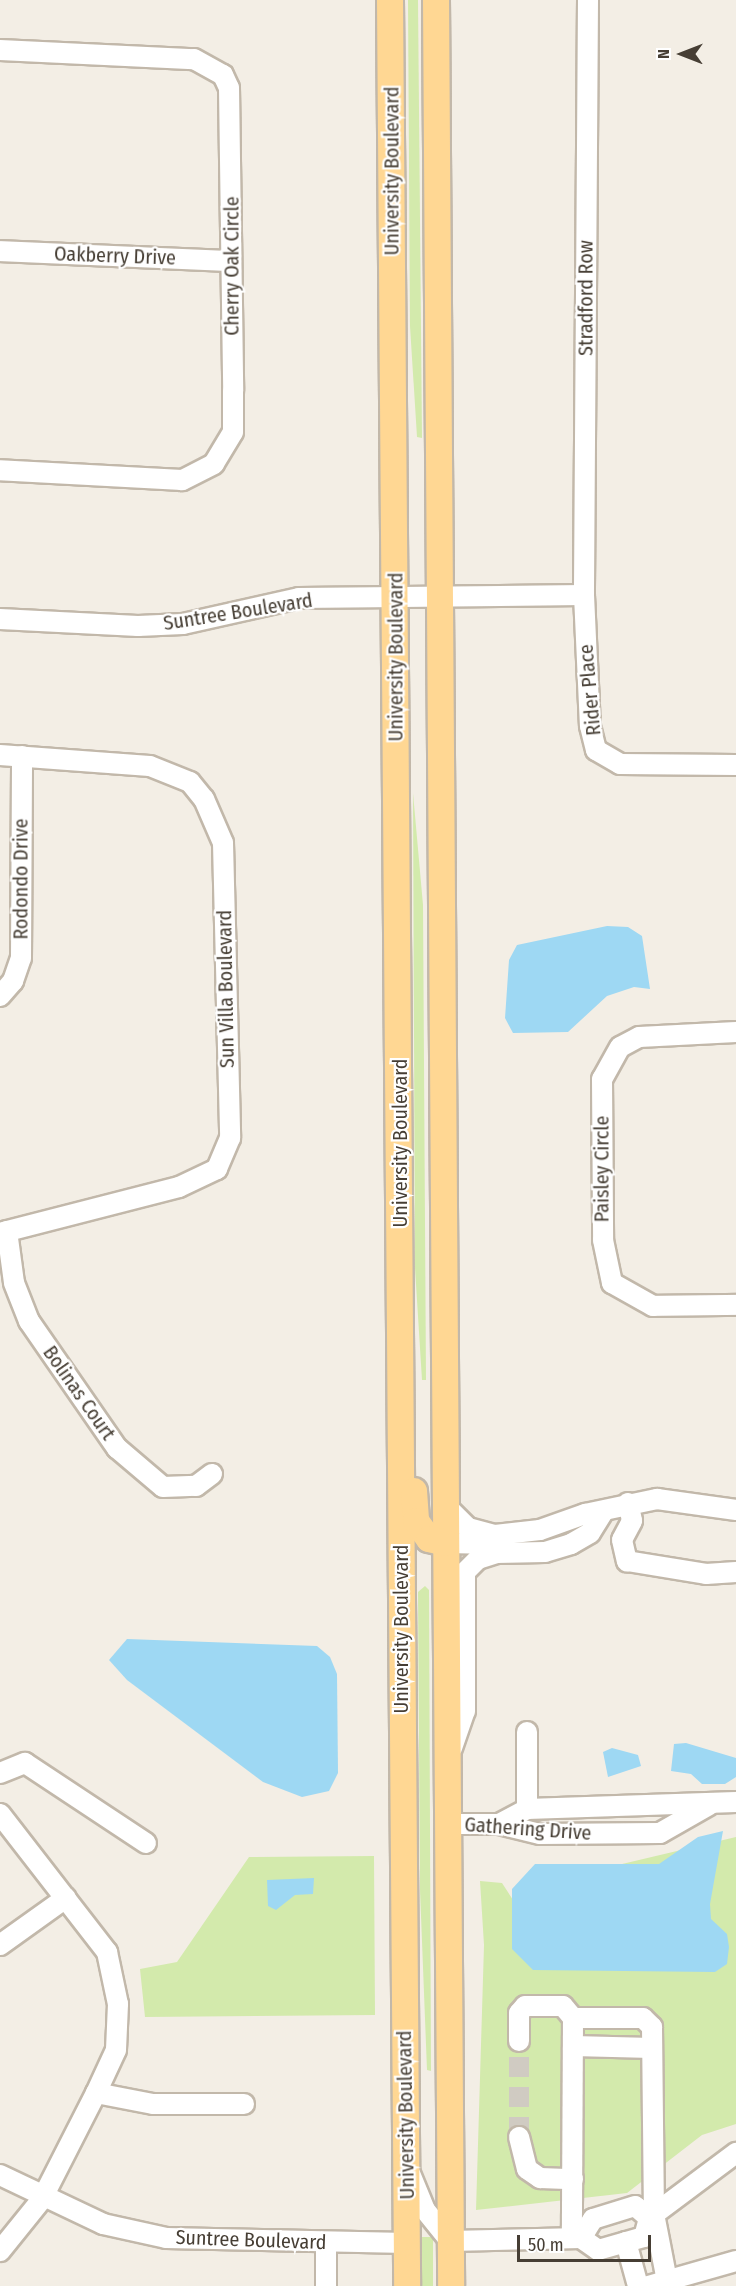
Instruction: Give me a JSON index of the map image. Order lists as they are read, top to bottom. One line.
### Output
{"streets":{"main road":["University Boulevard"],"street":["Oakberry Drive","Cherry Oak Circle","Stradford Row","Suntree Boulevard","Rider Place","Rodondo Drive","Sun Villa Boulevard","Paisley Circle","Bolinas Court","Gathering Drive"]},"crossings":[["University Boulevard","Suntree Boulevard"],["Oakberry Drive","Cherry Oak Circle"],["Stradford Row","Suntree Boulevard"],["Stradford Row","Rider Place"],["Suntree Boulevard","Rider Place"],["Rodondo Drive","Sun Villa Boulevard"],["Sun Villa Boulevard","Bolinas Court"]],"scale_bar":"50 m","north":"left"}
